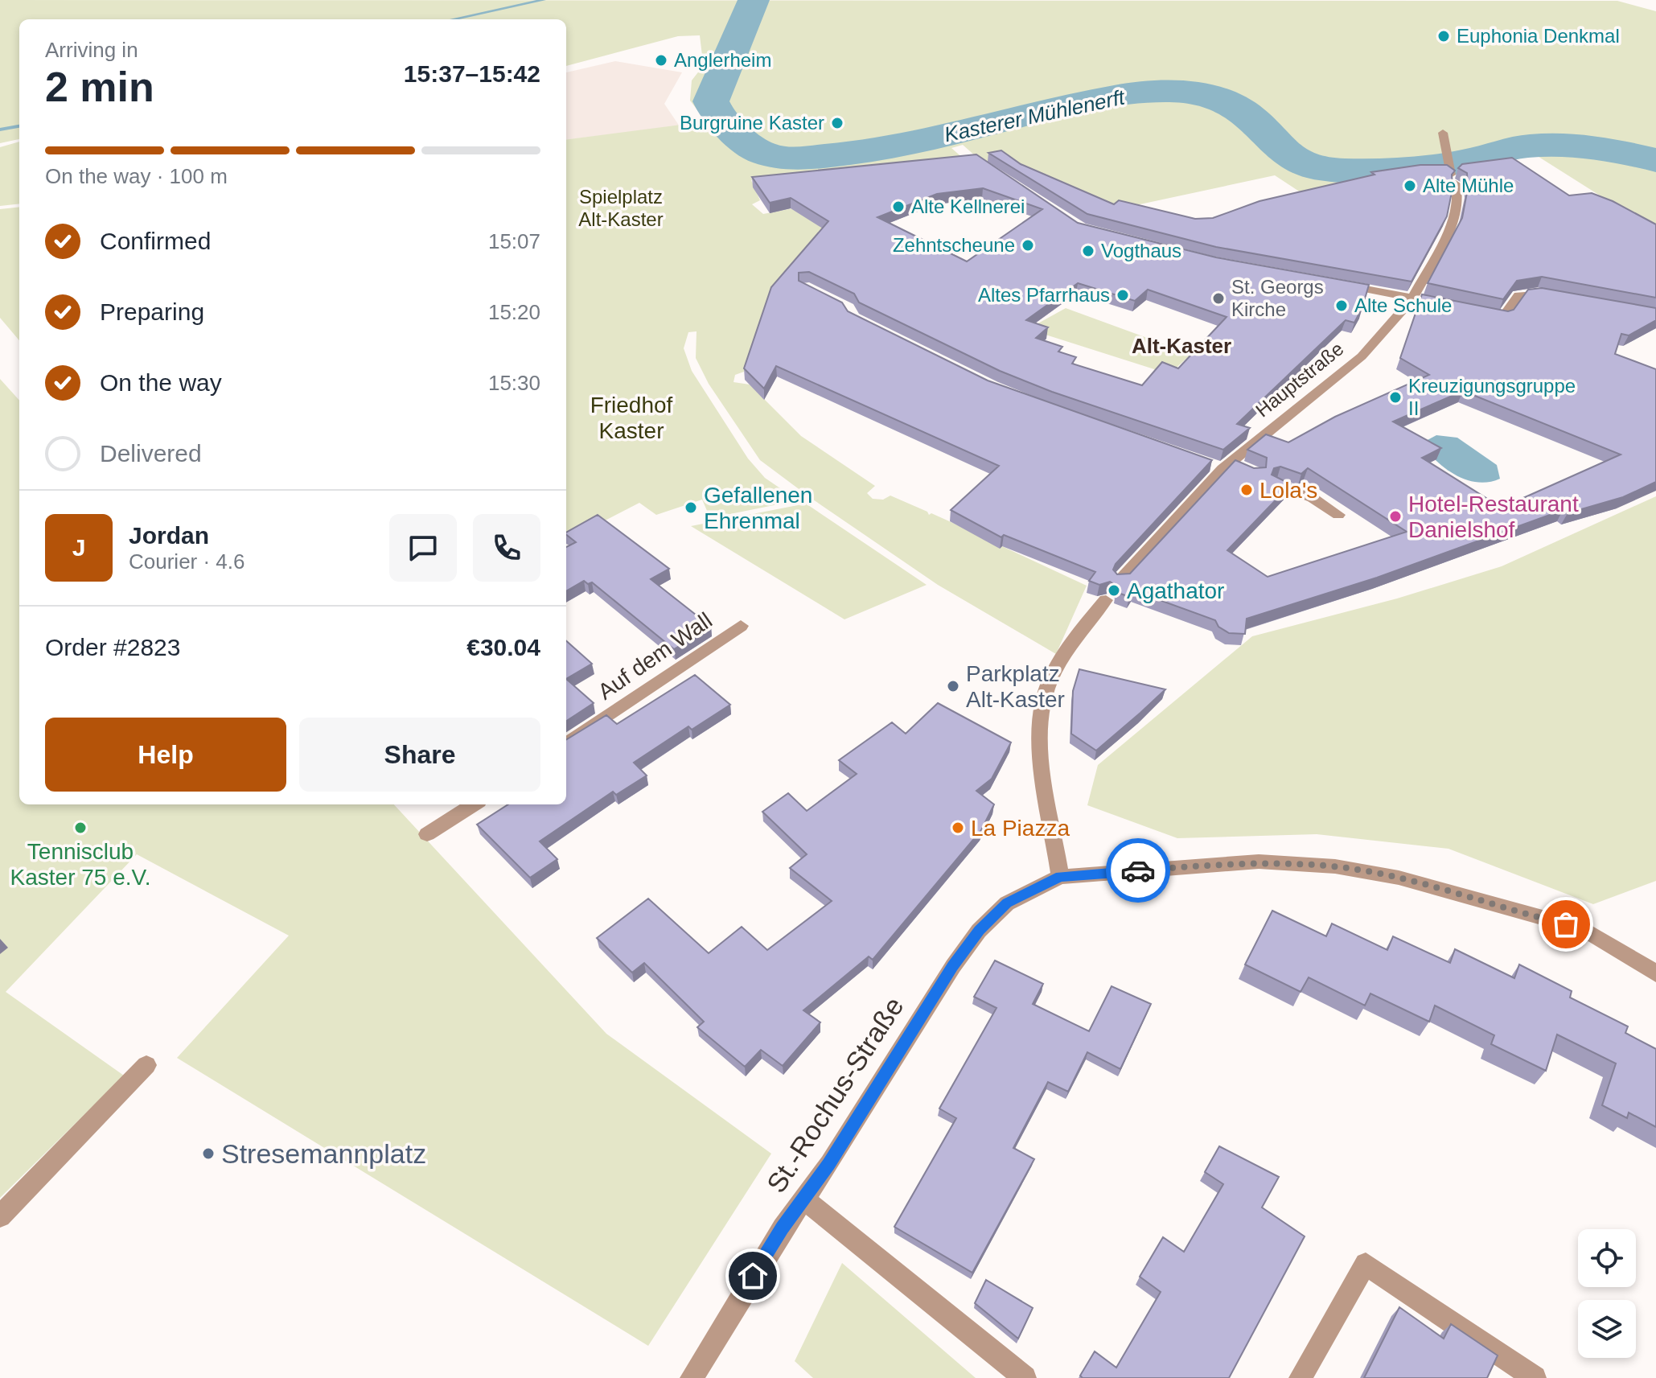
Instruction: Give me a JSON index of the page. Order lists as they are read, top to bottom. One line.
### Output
{"streets":{"street":["Hauptstraße","Auf dem Wall","St.-Rochus-Straße"]},"districts":["Alt-Kaster"],"water":["Kasterer Mühlenerft"],"parks":["Spielplatz Alt-Kaster","Friedhof Kaster"],"places":["Euphonia Denkmal","Anglerheim","Burgruine Kaster","Alte Mühle","Alte Kellnerei","Zehntscheune","Vogthaus","Altes Pfarrhaus","St. Georgs Kirche","Alte Schule","Kreuzigungsgruppe II","Lola's","Gefallenen Ehrenmal","Hotel-Restaurant Danielshof","Agathator","Parkplatz Alt-Kaster","Tennisclub Kaster 75 e.V.","La Piazza","Stresemannplatz"],"page":{"heading":["2 min","Arriving in","15:37–15:42"],"panel":["Jordan","Courier · 4.6","Order #2823","€30.04"],"bar":"On the way · 100 m","list":[["Confirmed","15:07"],["Preparing","15:20"],["On the way","15:30"],"Delivered"],"round":"J","buttons":["Help","Share"]}}
